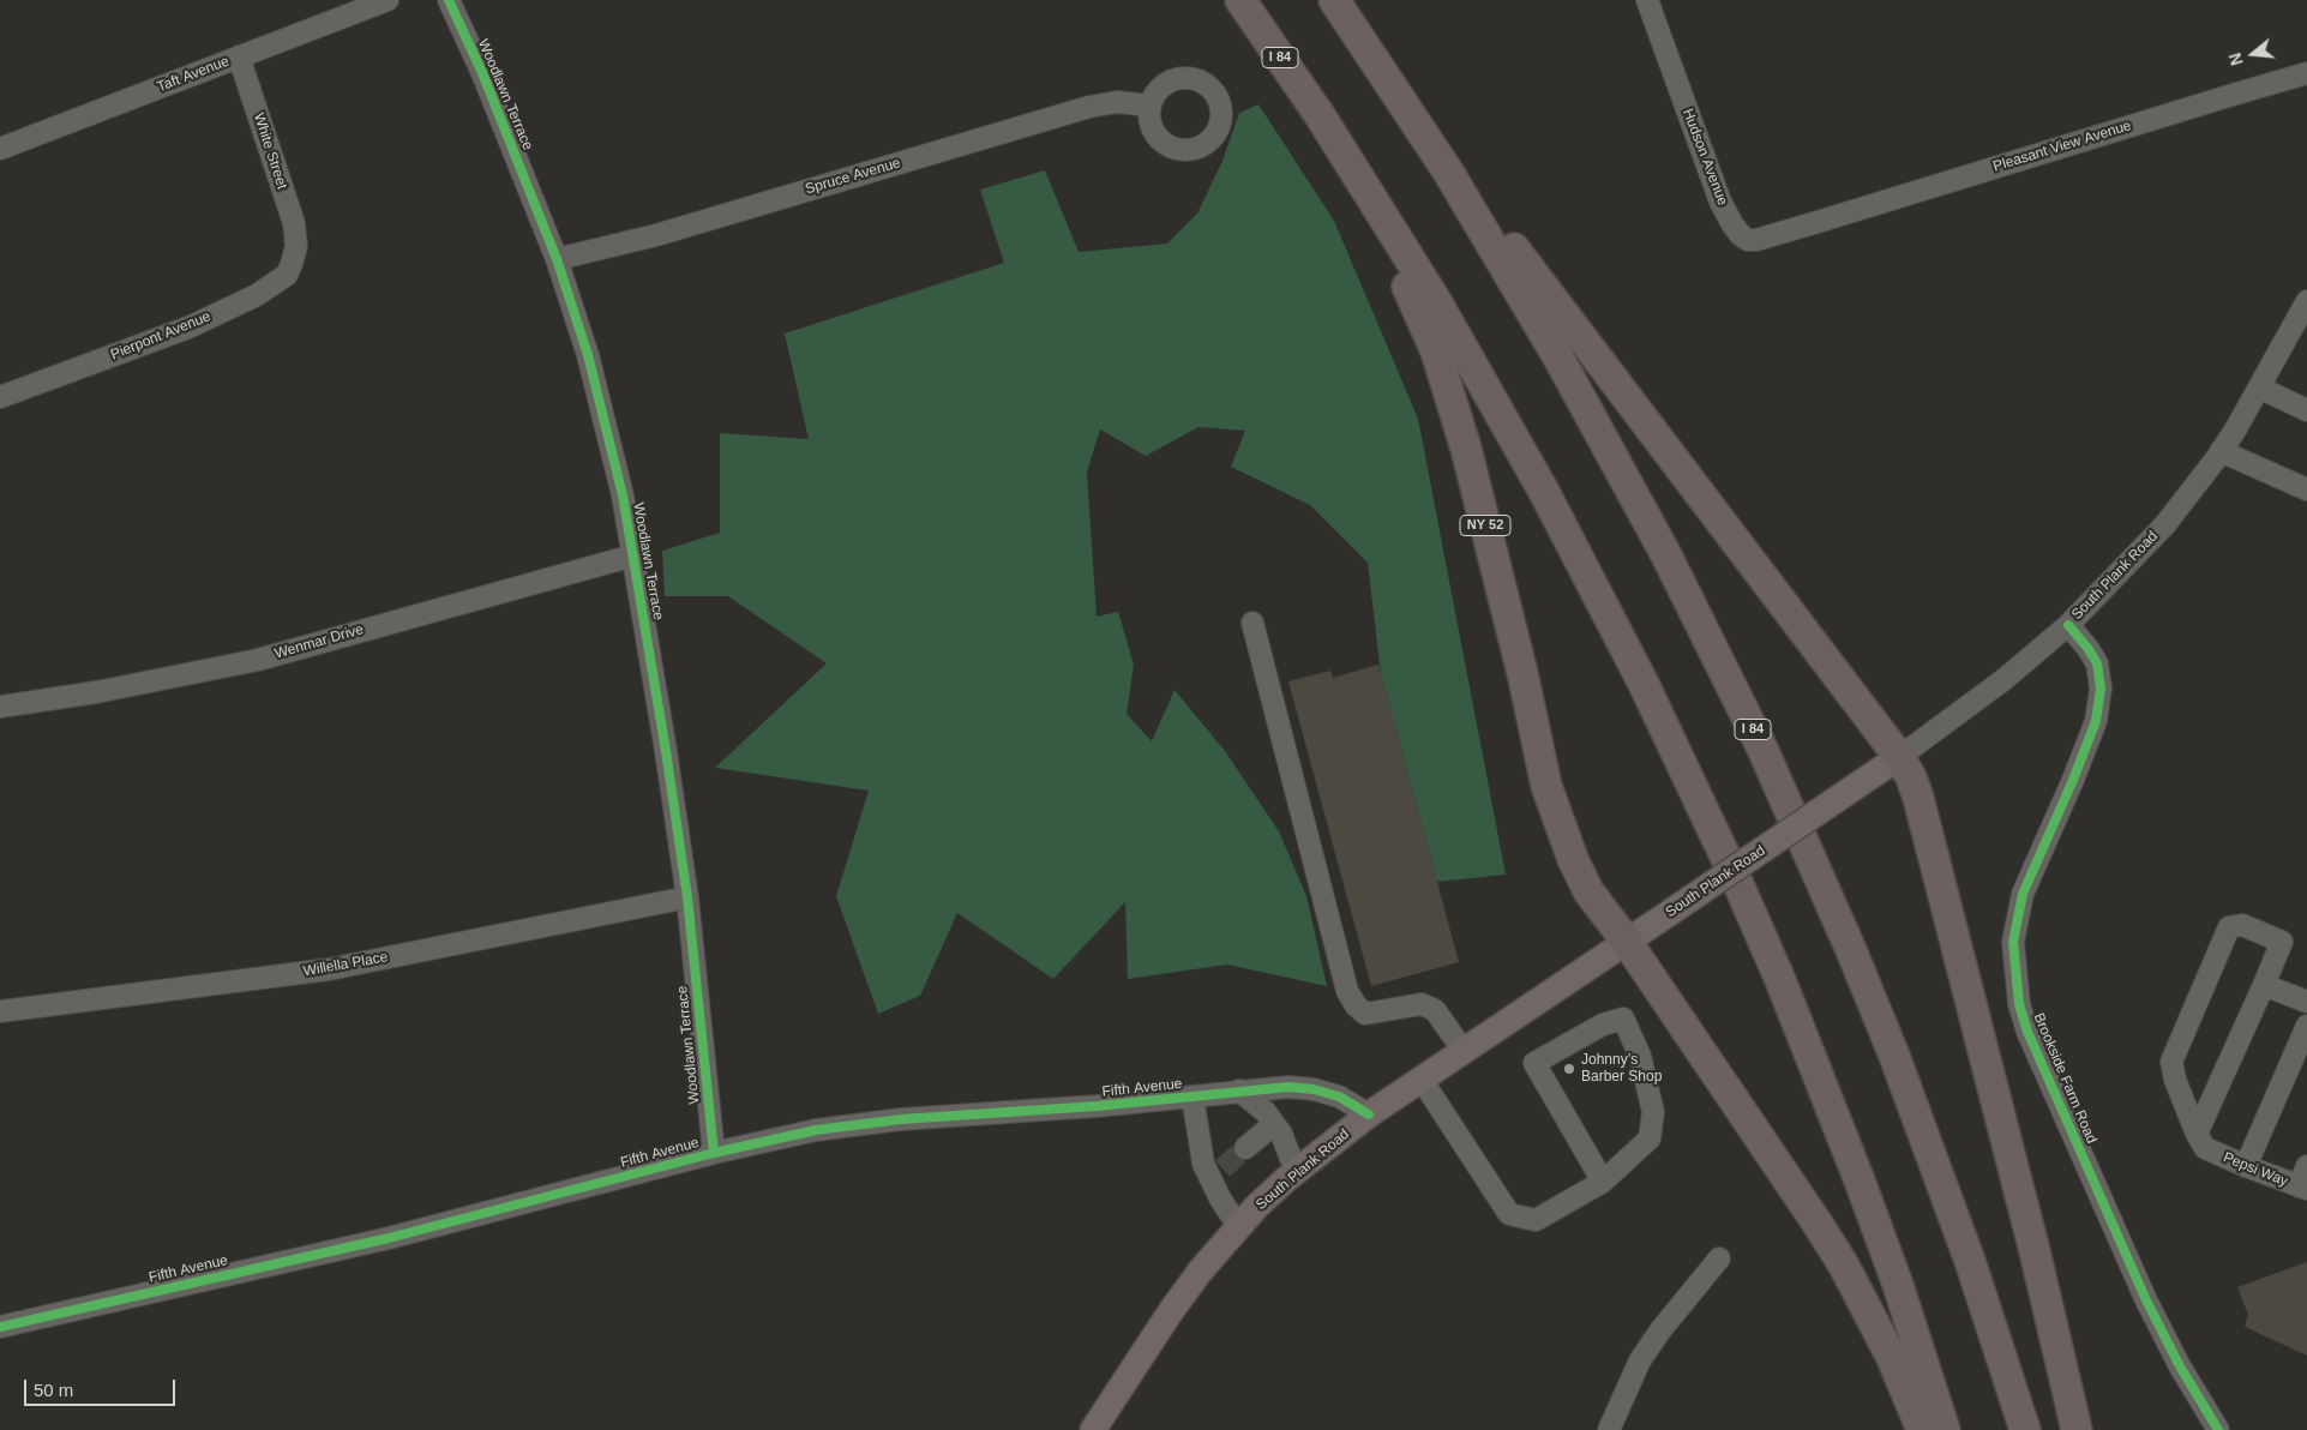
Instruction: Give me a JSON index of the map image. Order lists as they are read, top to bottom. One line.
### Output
{"streets":{"highway":["I 84","NY 52"],"main road":["South Plank Road"],"street":["Taft Avenue","Woodlawn Terrace","Pleasant View Avenue","White Street","Hudson Avenue","Spruce Avenue","Pierpont Avenue","Wenmar Drive","Willella Place","Brookside Farm Road","Fifth Avenue","Pepsi Way"]},"crossings":[["I 84","NY 52"],["Taft Avenue","White Street"],["Woodlawn Terrace","Spruce Avenue"],["Woodlawn Terrace","Wenmar Drive"],["Woodlawn Terrace","Willella Place"],["Woodlawn Terrace","Fifth Avenue"],["Pleasant View Avenue","Hudson Avenue"],["White Street","Pierpont Avenue"],["NY 52","South Plank Road"],["South Plank Road","Brookside Farm Road"],["South Plank Road","Fifth Avenue"]],"places":["Johnny’s Barber Shop"],"scale_bar":"50 m","north":"left"}
